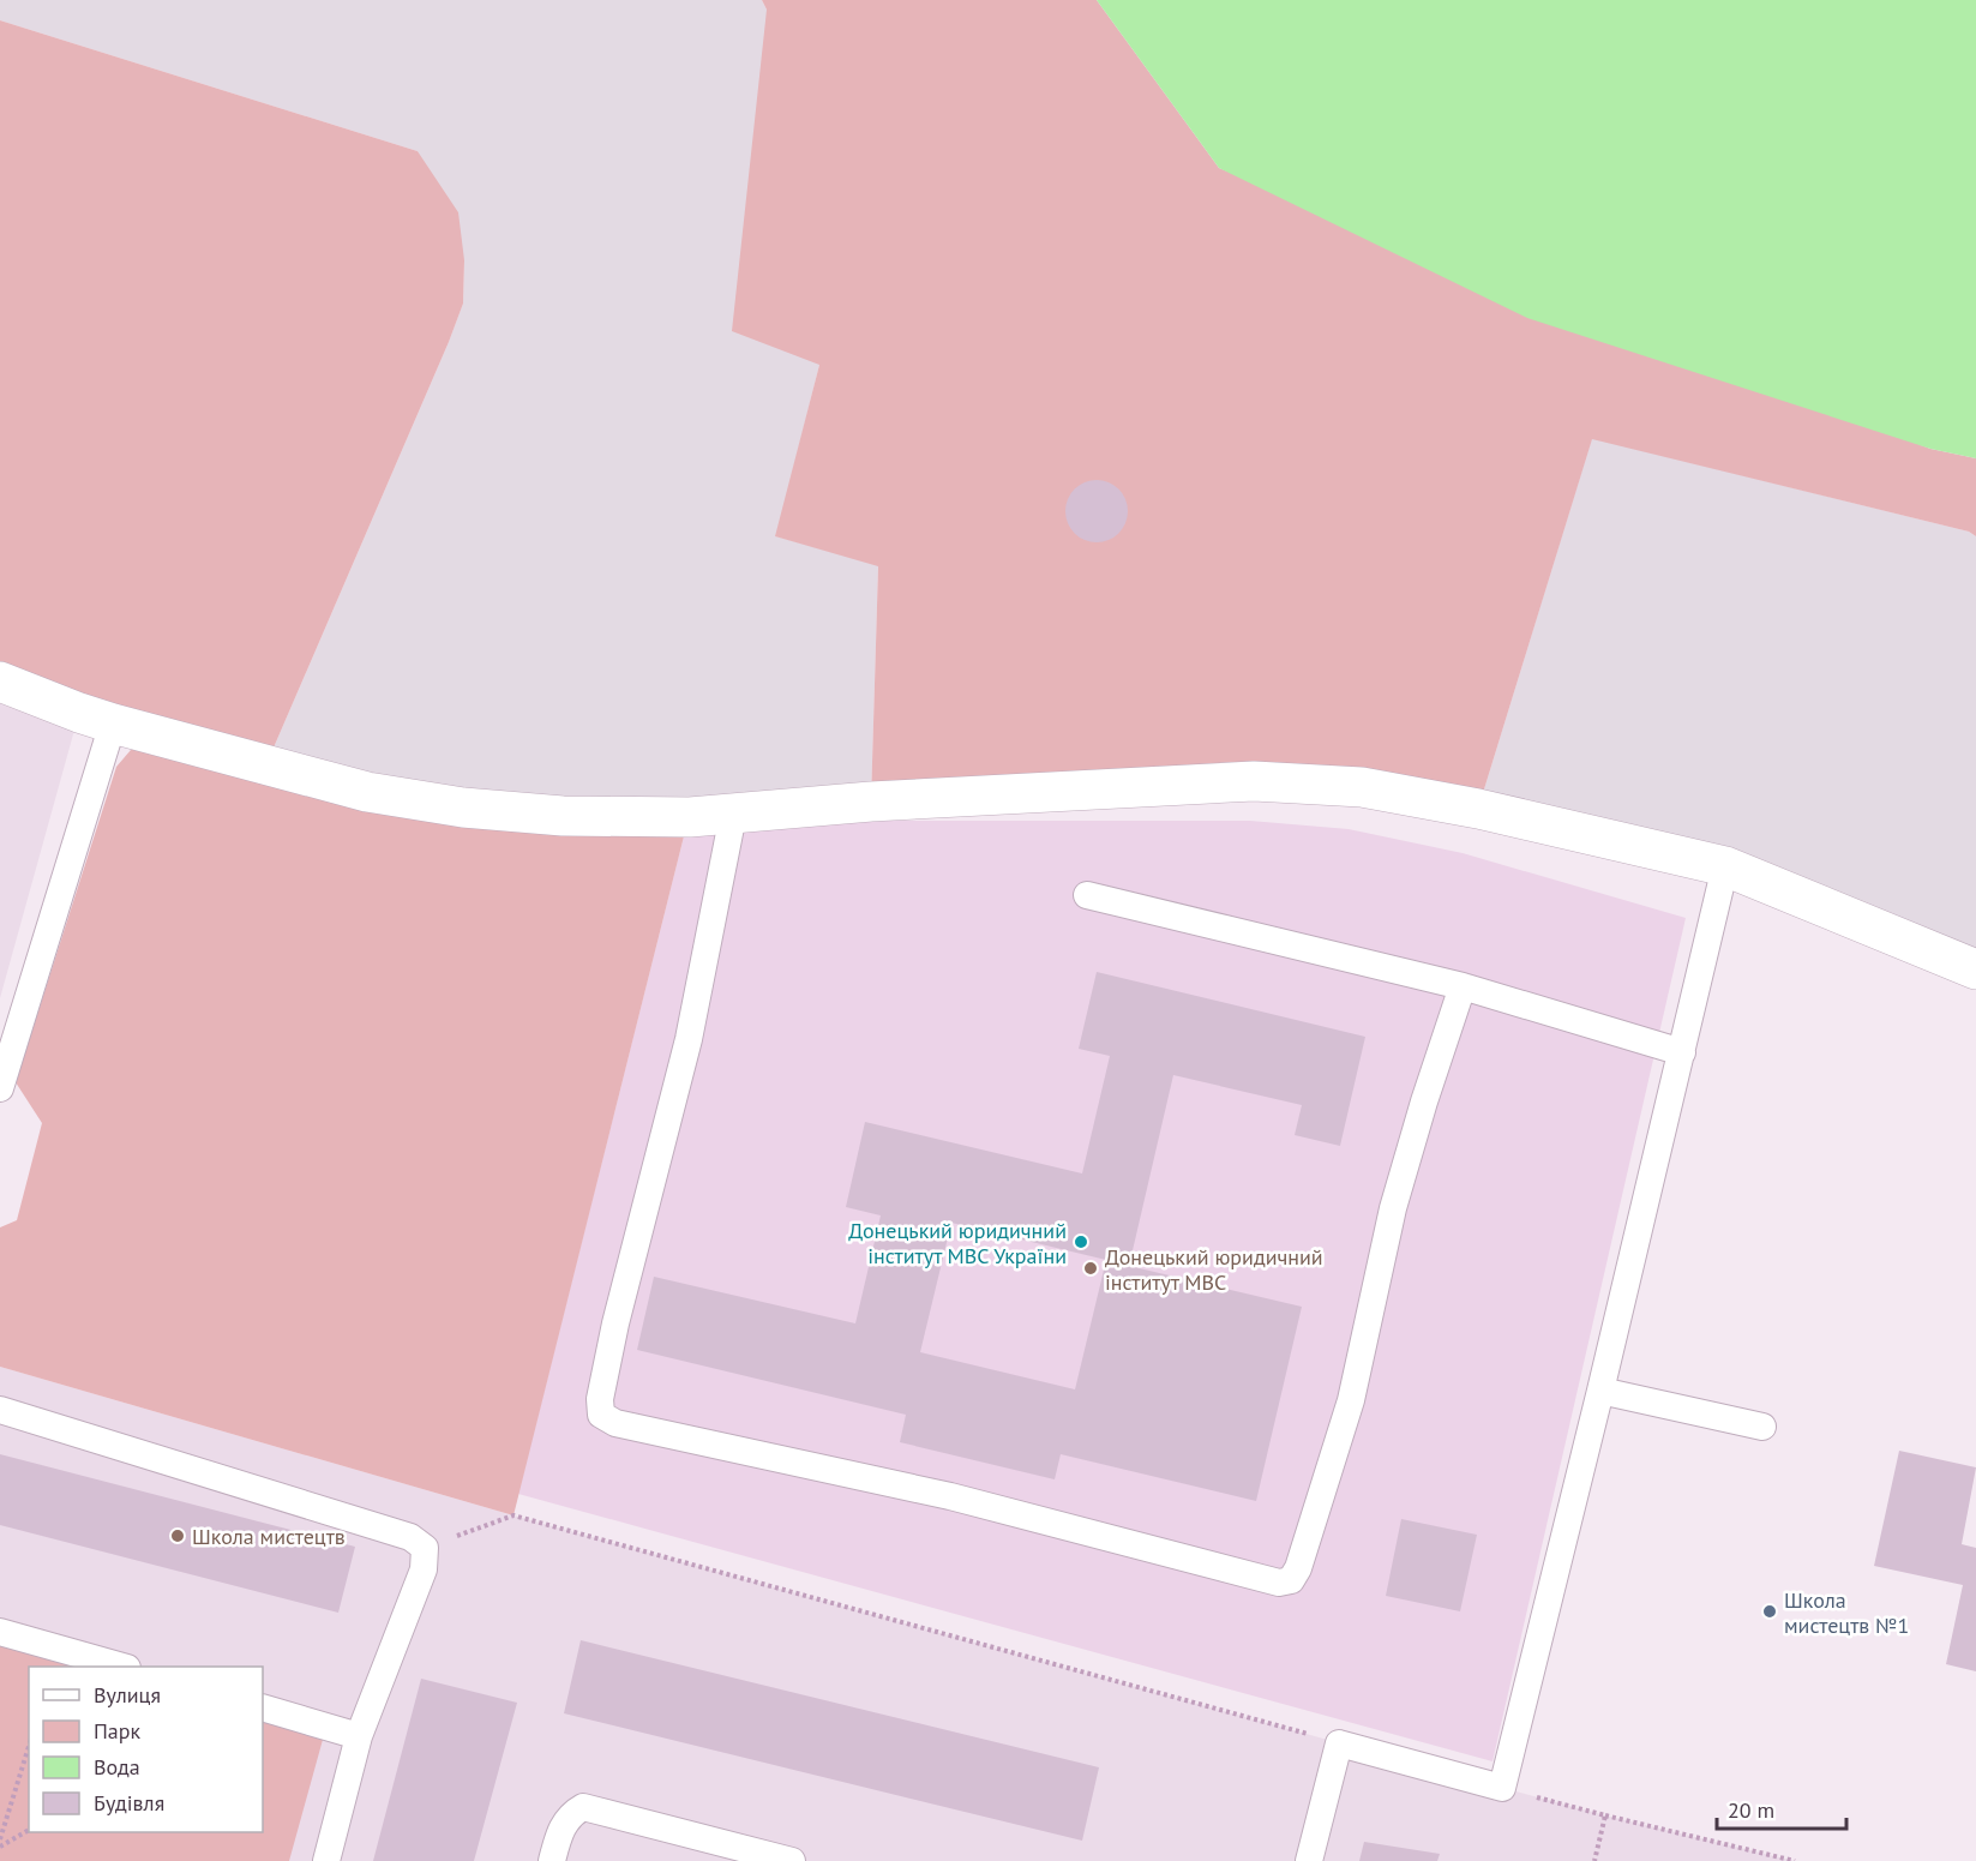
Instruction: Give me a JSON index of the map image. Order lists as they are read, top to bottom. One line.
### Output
{"places":["Донецький юридичний інститут МВС України","Донецький юридичний інститут МВС","Школа мистецтв","Школа мистецтв №1"],"legend":["Вулиця","Парк","Вода","Будівля"],"scale_bar":"20 m"}
